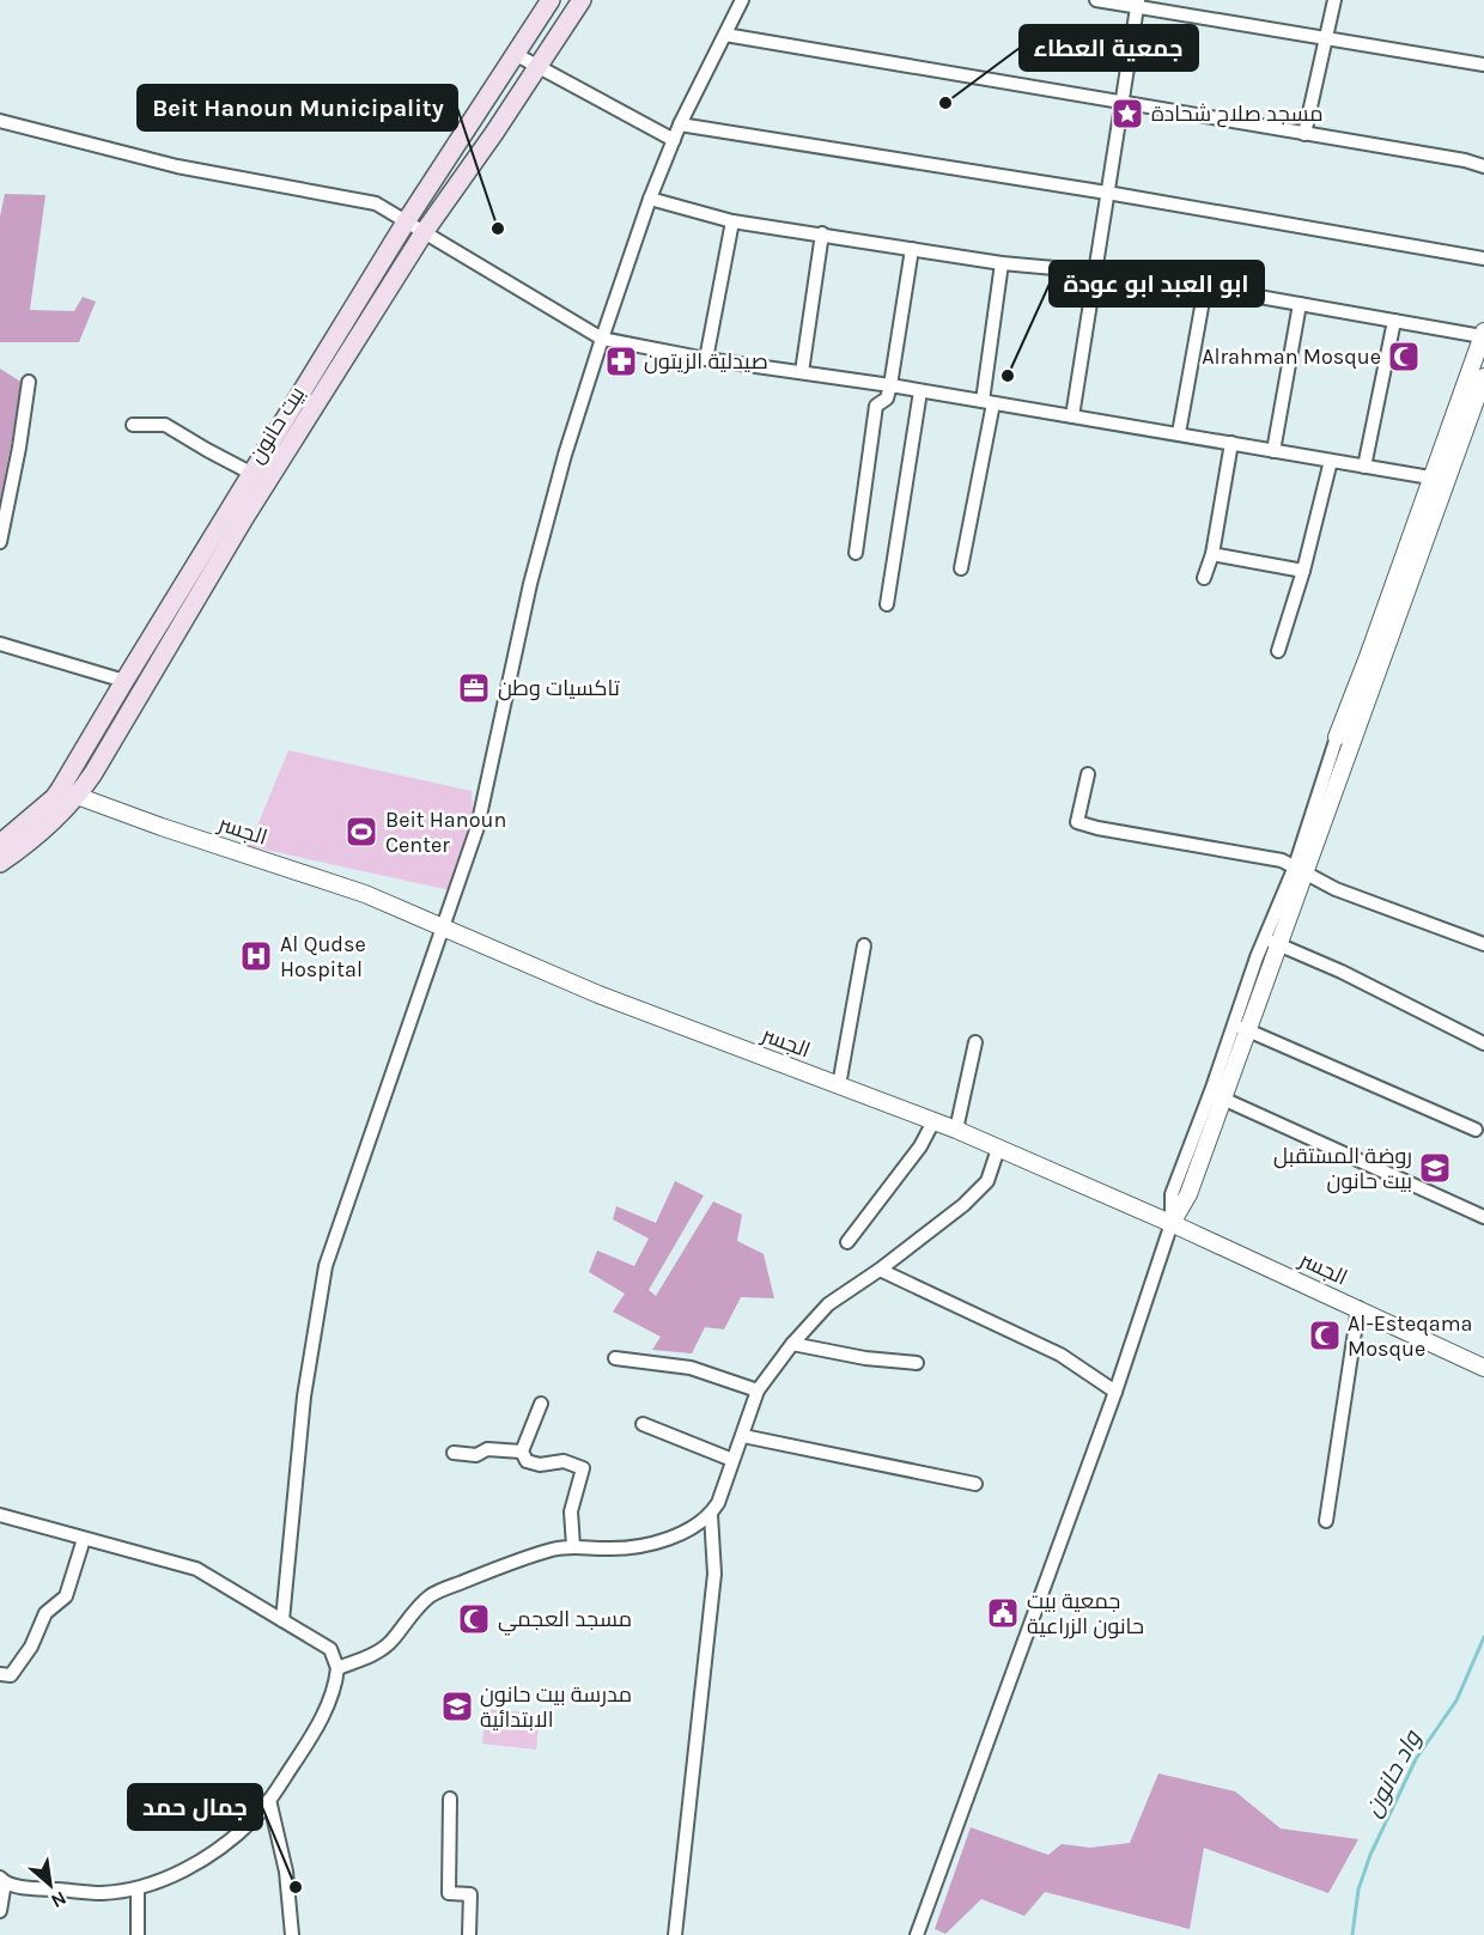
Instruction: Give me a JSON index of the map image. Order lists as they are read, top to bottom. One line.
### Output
{"streets":{"main road":["بيت حانون"],"street":["الجسر"]},"crossings":[["بيت حانون","الجسر"]],"water":["واد حانون"],"places":{"other":["جمعية العطاء","Beit Hanoun Municipality","ابو العبد ابو عودة","جمال حمد"],"place":["مسجد صلاح شحادة"],"mosque":["Alrahman Mosque","Al-Esteqama Mosque","مسجد العجمي"],"pharmacy":["صيدلية الزيتون"],"office":["تاكسيات وطن"],"sports":["Beit Hanoun Center"],"hospital":["Al Qudse Hospital"],"school or university":["روضة المستقبل بيت حانون","مدرسة بيت حانون الابتدائية"],"public building":["جمعية بيت حانون الزراعية"]},"north":"bottom right"}
